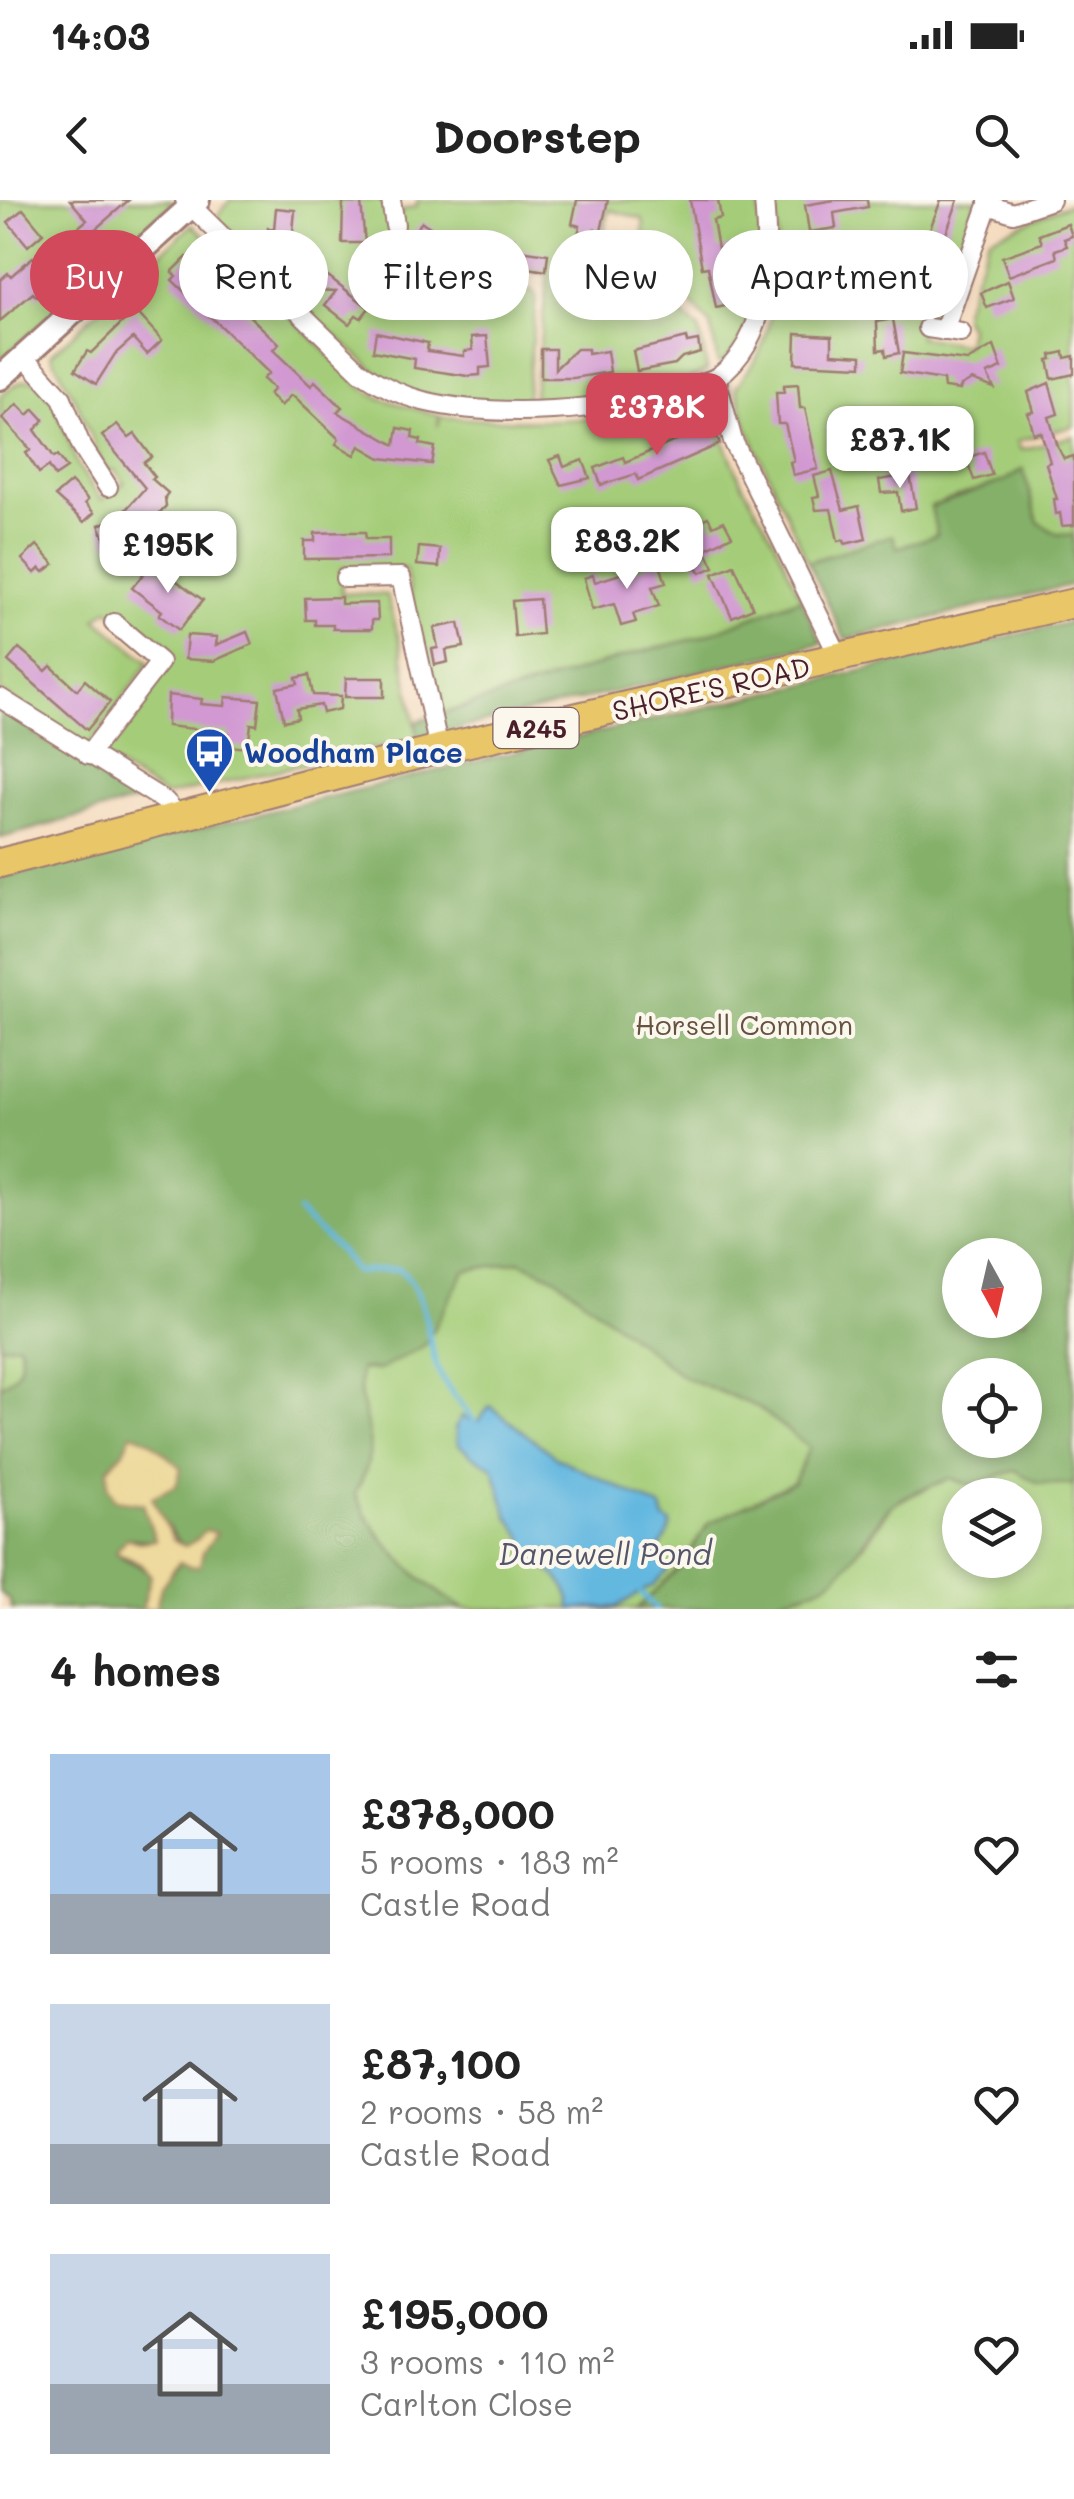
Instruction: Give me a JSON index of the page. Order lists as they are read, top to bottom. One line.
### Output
{"streets":{"main road":["SHORE'S ROAD","A245"]},"water":["Danewell Pond"],"parks":["Horsell Common"],"places":{"bus stop":["Woodham Place"]},"north":"bottom","page":{"status":"14:03","header":"Doorstep","chip":["Buy","Rent","Filters","New","Apartment"],"price":["£378K","£87.1K","£83.2K","£195K"],"heading":"4 homes","list":[{"name":"£378,000","note":"5 rooms · 183 m² · Castle Road"},{"name":"£87,100","note":"2 rooms · 58 m² · Castle Road"},{"name":"£195,000","note":"3 rooms · 110 m² · Carlton Close"}]}}
